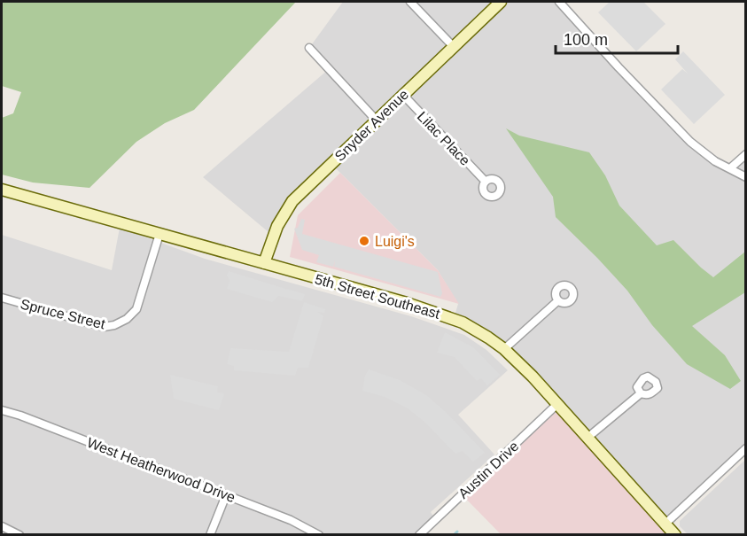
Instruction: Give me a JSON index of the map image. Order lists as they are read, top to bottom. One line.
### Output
{"streets":{"main road":["Snyder Avenue","5th Street Southeast"],"street":["Lilac Place","Spruce Street","West Heatherwood Drive","Austin Drive"]},"crossings":[["Snyder Avenue","Lilac Place"],["Snyder Avenue","5th Street Southeast"],["5th Street Southeast","Spruce Street"],["5th Street Southeast","Austin Drive"]],"places":["Luigi's"],"scale_bar":"100 m"}
